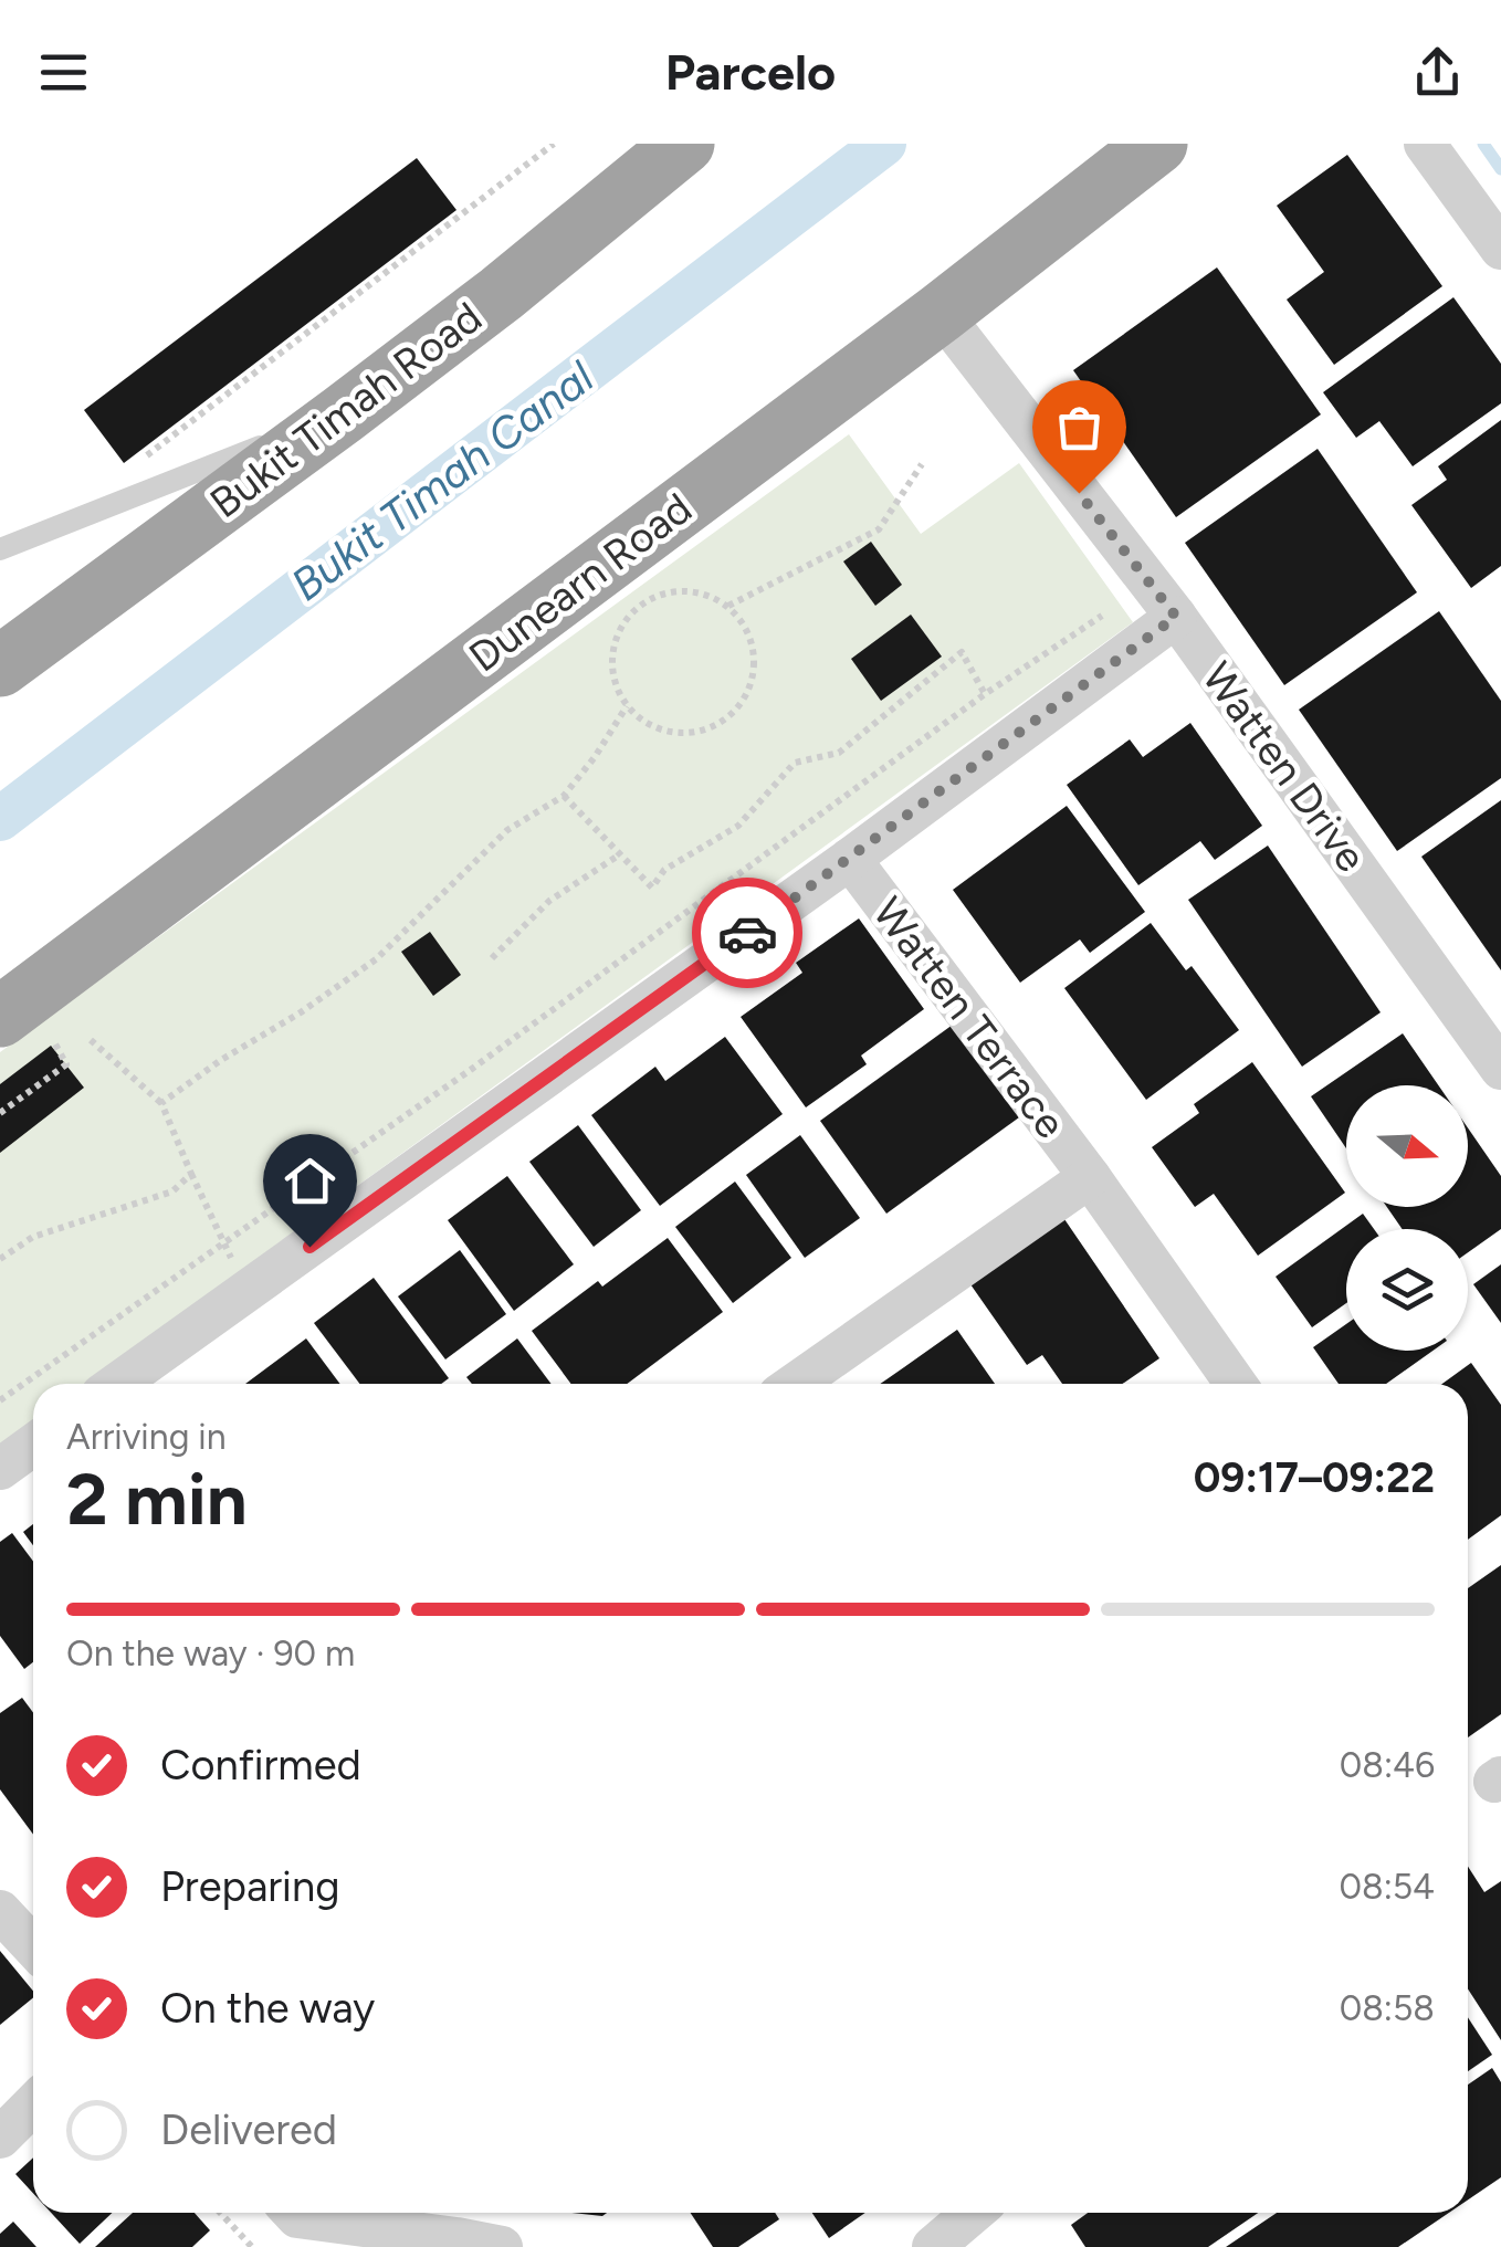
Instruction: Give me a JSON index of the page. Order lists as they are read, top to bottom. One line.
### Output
{"streets":{"highway":["Bukit Timah Road","Dunearn Road"],"street":["Watten Drive","Watten Terrace"]},"crossings":[["Dunearn Road","Watten Drive"]],"water":["Bukit Timah Canal"],"north":"right","page":{"header":"Parcelo","heading":["2 min","Arriving in","09:17–09:22"],"bar":"On the way · 90 m","list":[["Confirmed","08:46"],["Preparing","08:54"],["On the way","08:58"],"Delivered"]}}
